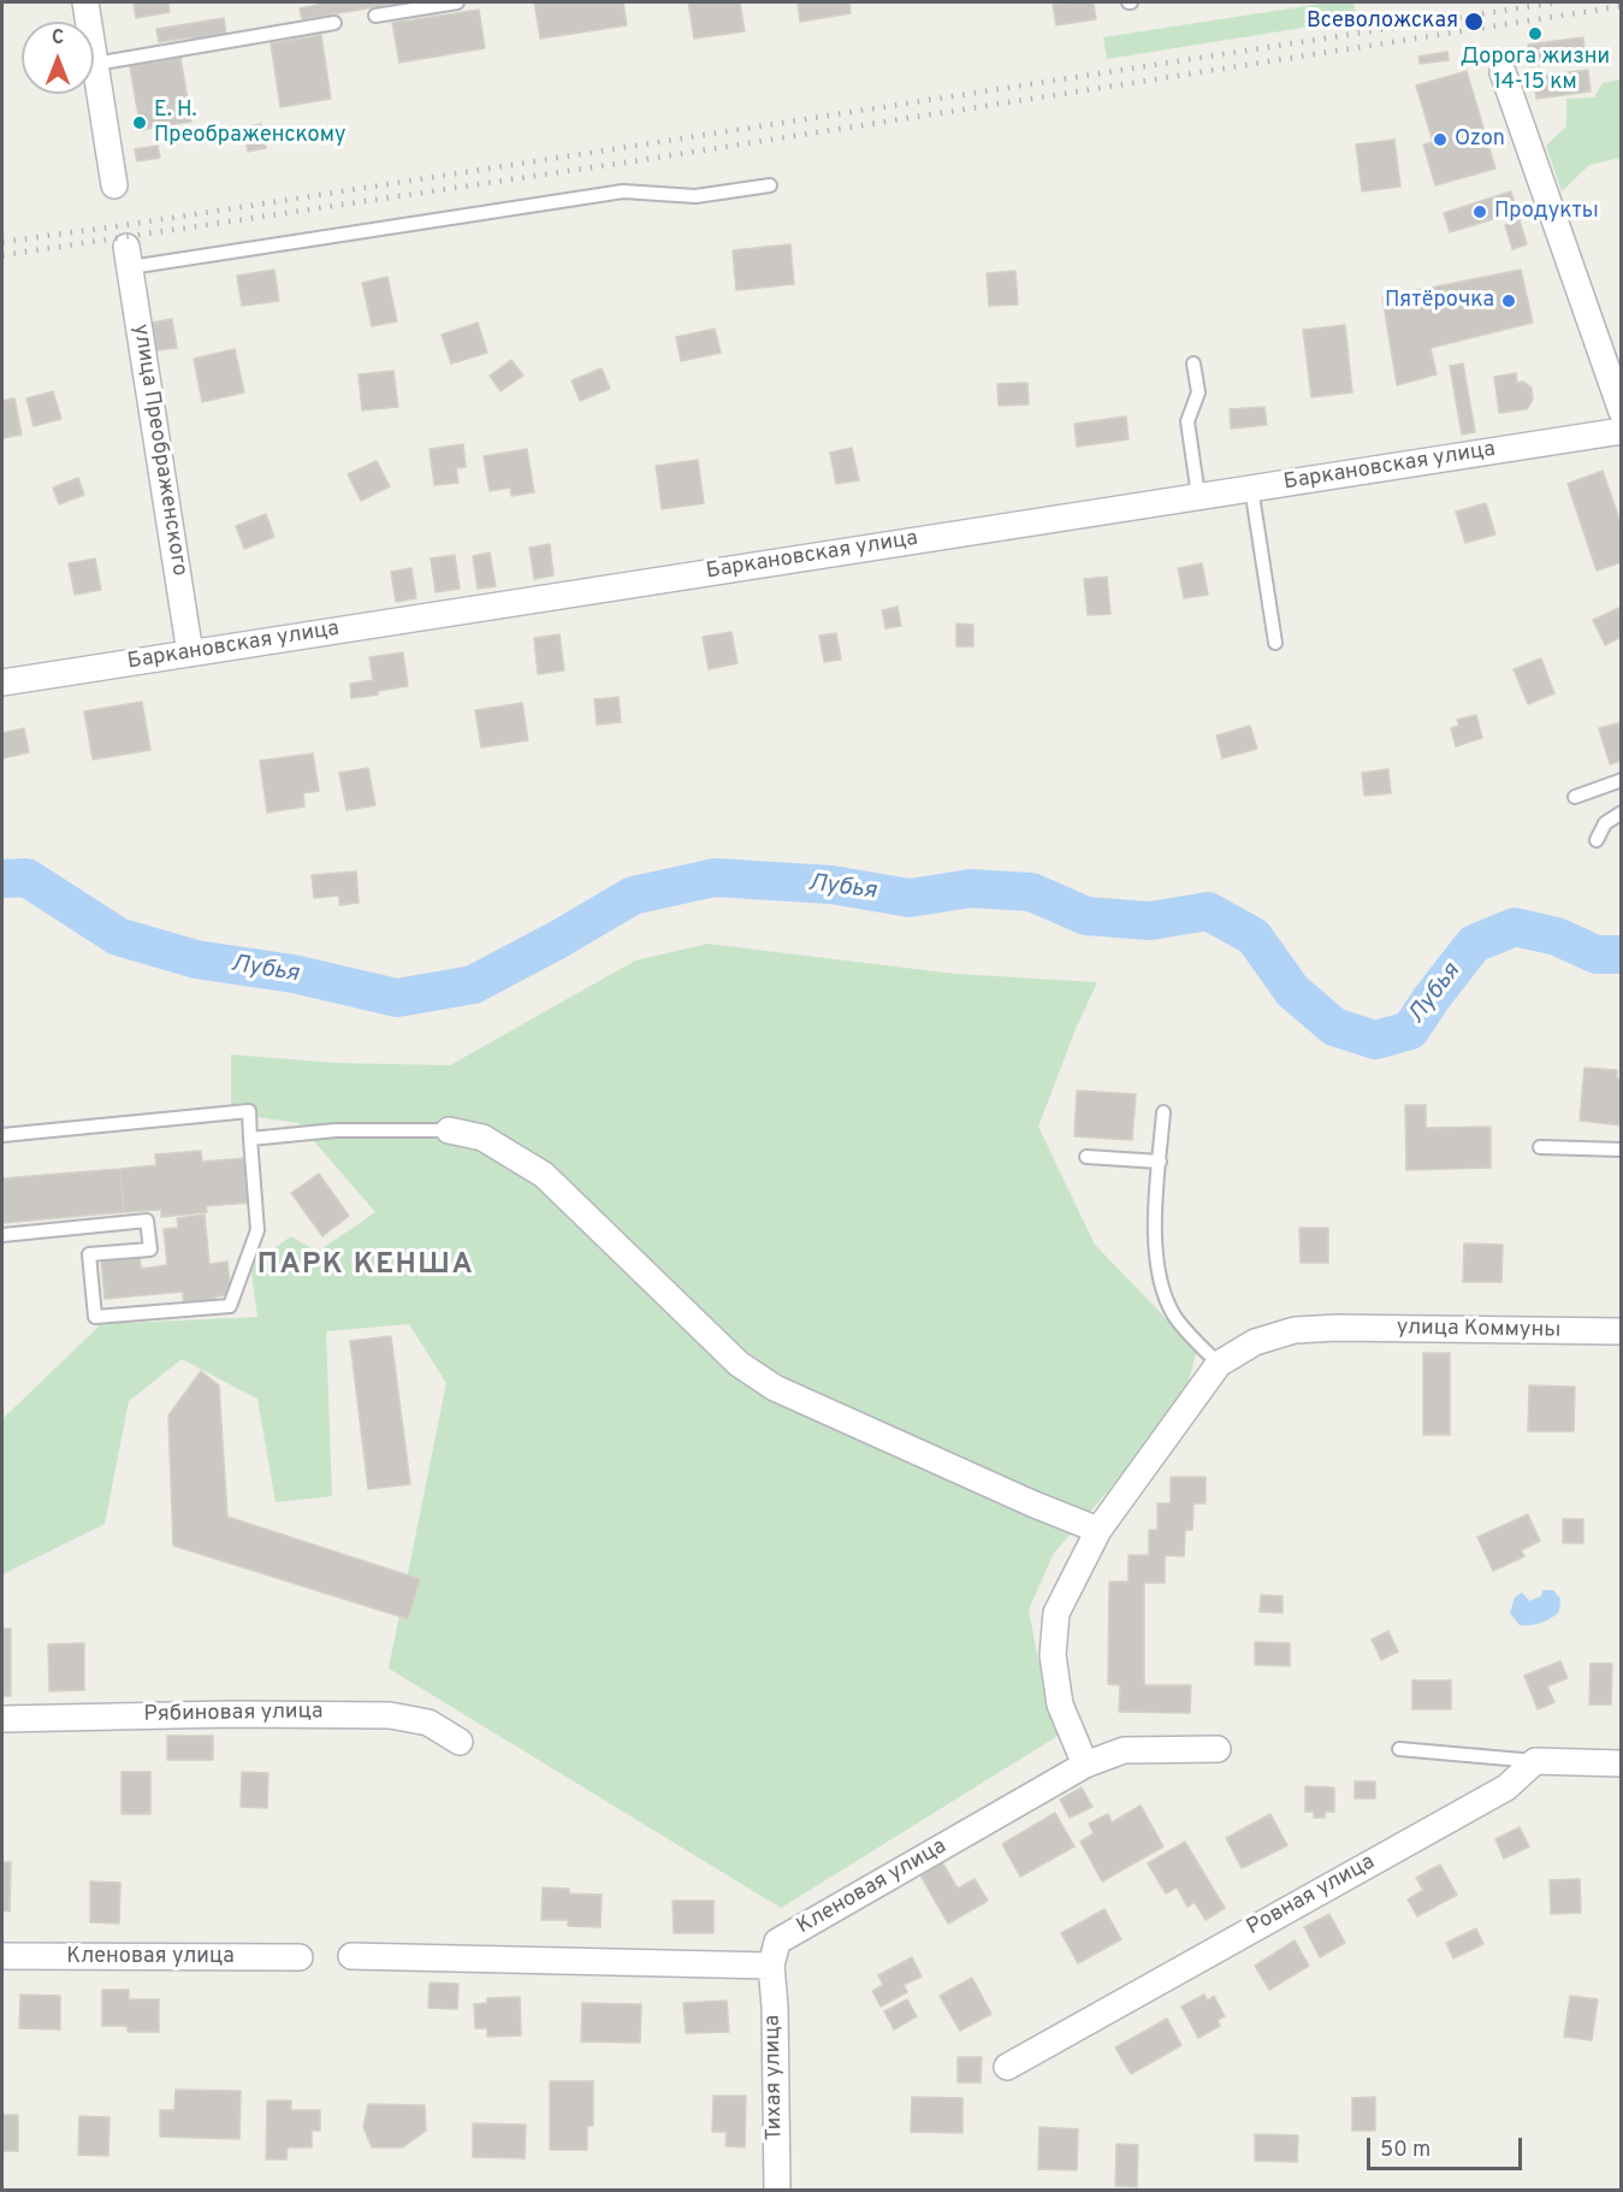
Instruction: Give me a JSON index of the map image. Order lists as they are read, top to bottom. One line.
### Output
{"streets":{"street":["улица Преображенского","Баркановская улица","улица Коммуны","Рябиновая улица","Кленовая улица","Ровная улица","Тихая улица"]},"crossings":[["улица Преображенского","Баркановская улица"],["Кленовая улица","Тихая улица"]],"districts":["ПАРК КЕНША"],"water":["Лубья"],"places":["Всеволожская","Дорога жизни 14-15 км","Е. Н. Преображенскому","Ozon","Продукты","Пятёрочка"],"scale_bar":"50 m","north":"top"}
